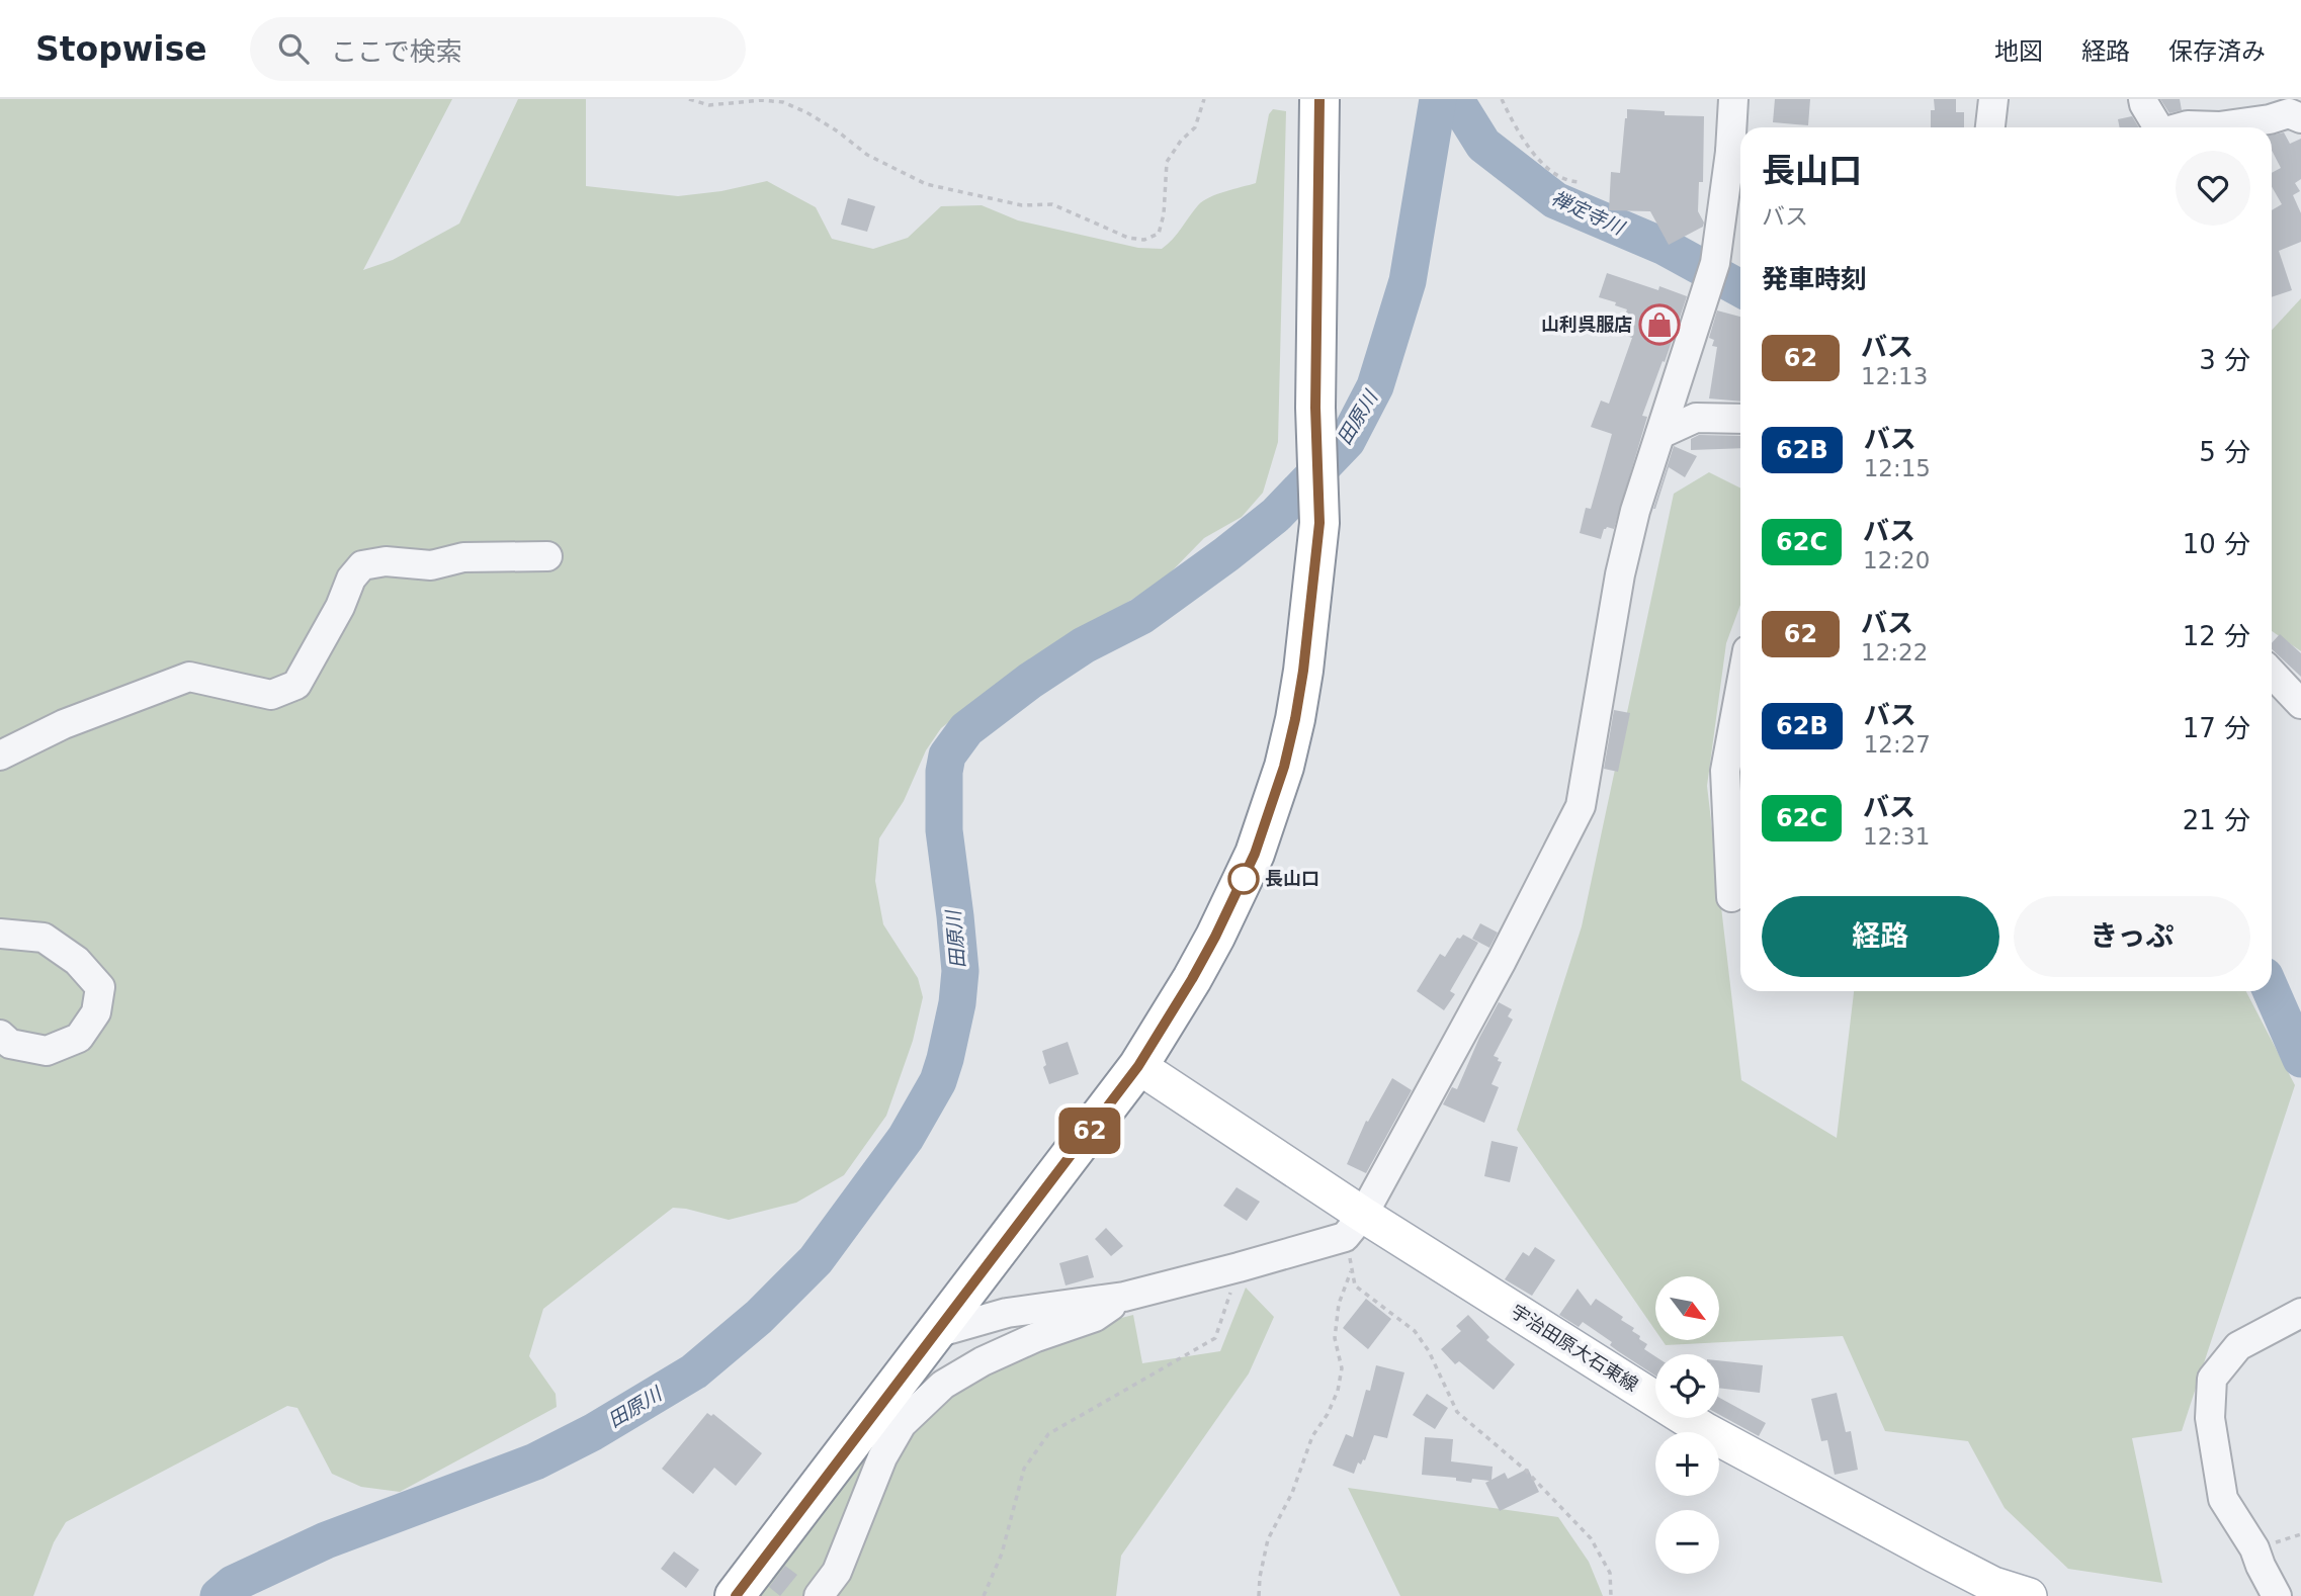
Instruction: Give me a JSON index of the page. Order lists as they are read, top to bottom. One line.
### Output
{"streets":{"main road":["宇治田原大石東線"]},"water":["禅定寺川","田原川"],"places":{"shop":["山利呉服店"],"other":["長山口"]},"lines":["bus line 62"],"north":"bottom right","page":{"header":"Stopwise","search":"ここで検索","nav":["地図","経路","保存済み"],"on_map":"62","heading":[["長山口","バス"],"発車時刻"],"list":[{"mark":"62","name":"バス","note":"12:13","value":"3 分"},{"mark":"62B","name":"バス","note":"12:15","value":"5 分"},{"mark":"62C","name":"バス","note":"12:20","value":"10 分"},{"mark":"62","name":"バス","note":"12:22","value":"12 分"},{"mark":"62B","name":"バス","note":"12:27","value":"17 分"},{"mark":"62C","name":"バス","note":"12:31","value":"21 分"}],"buttons":["経路","きっぷ"],"map_buttons":["+","−"]}}
